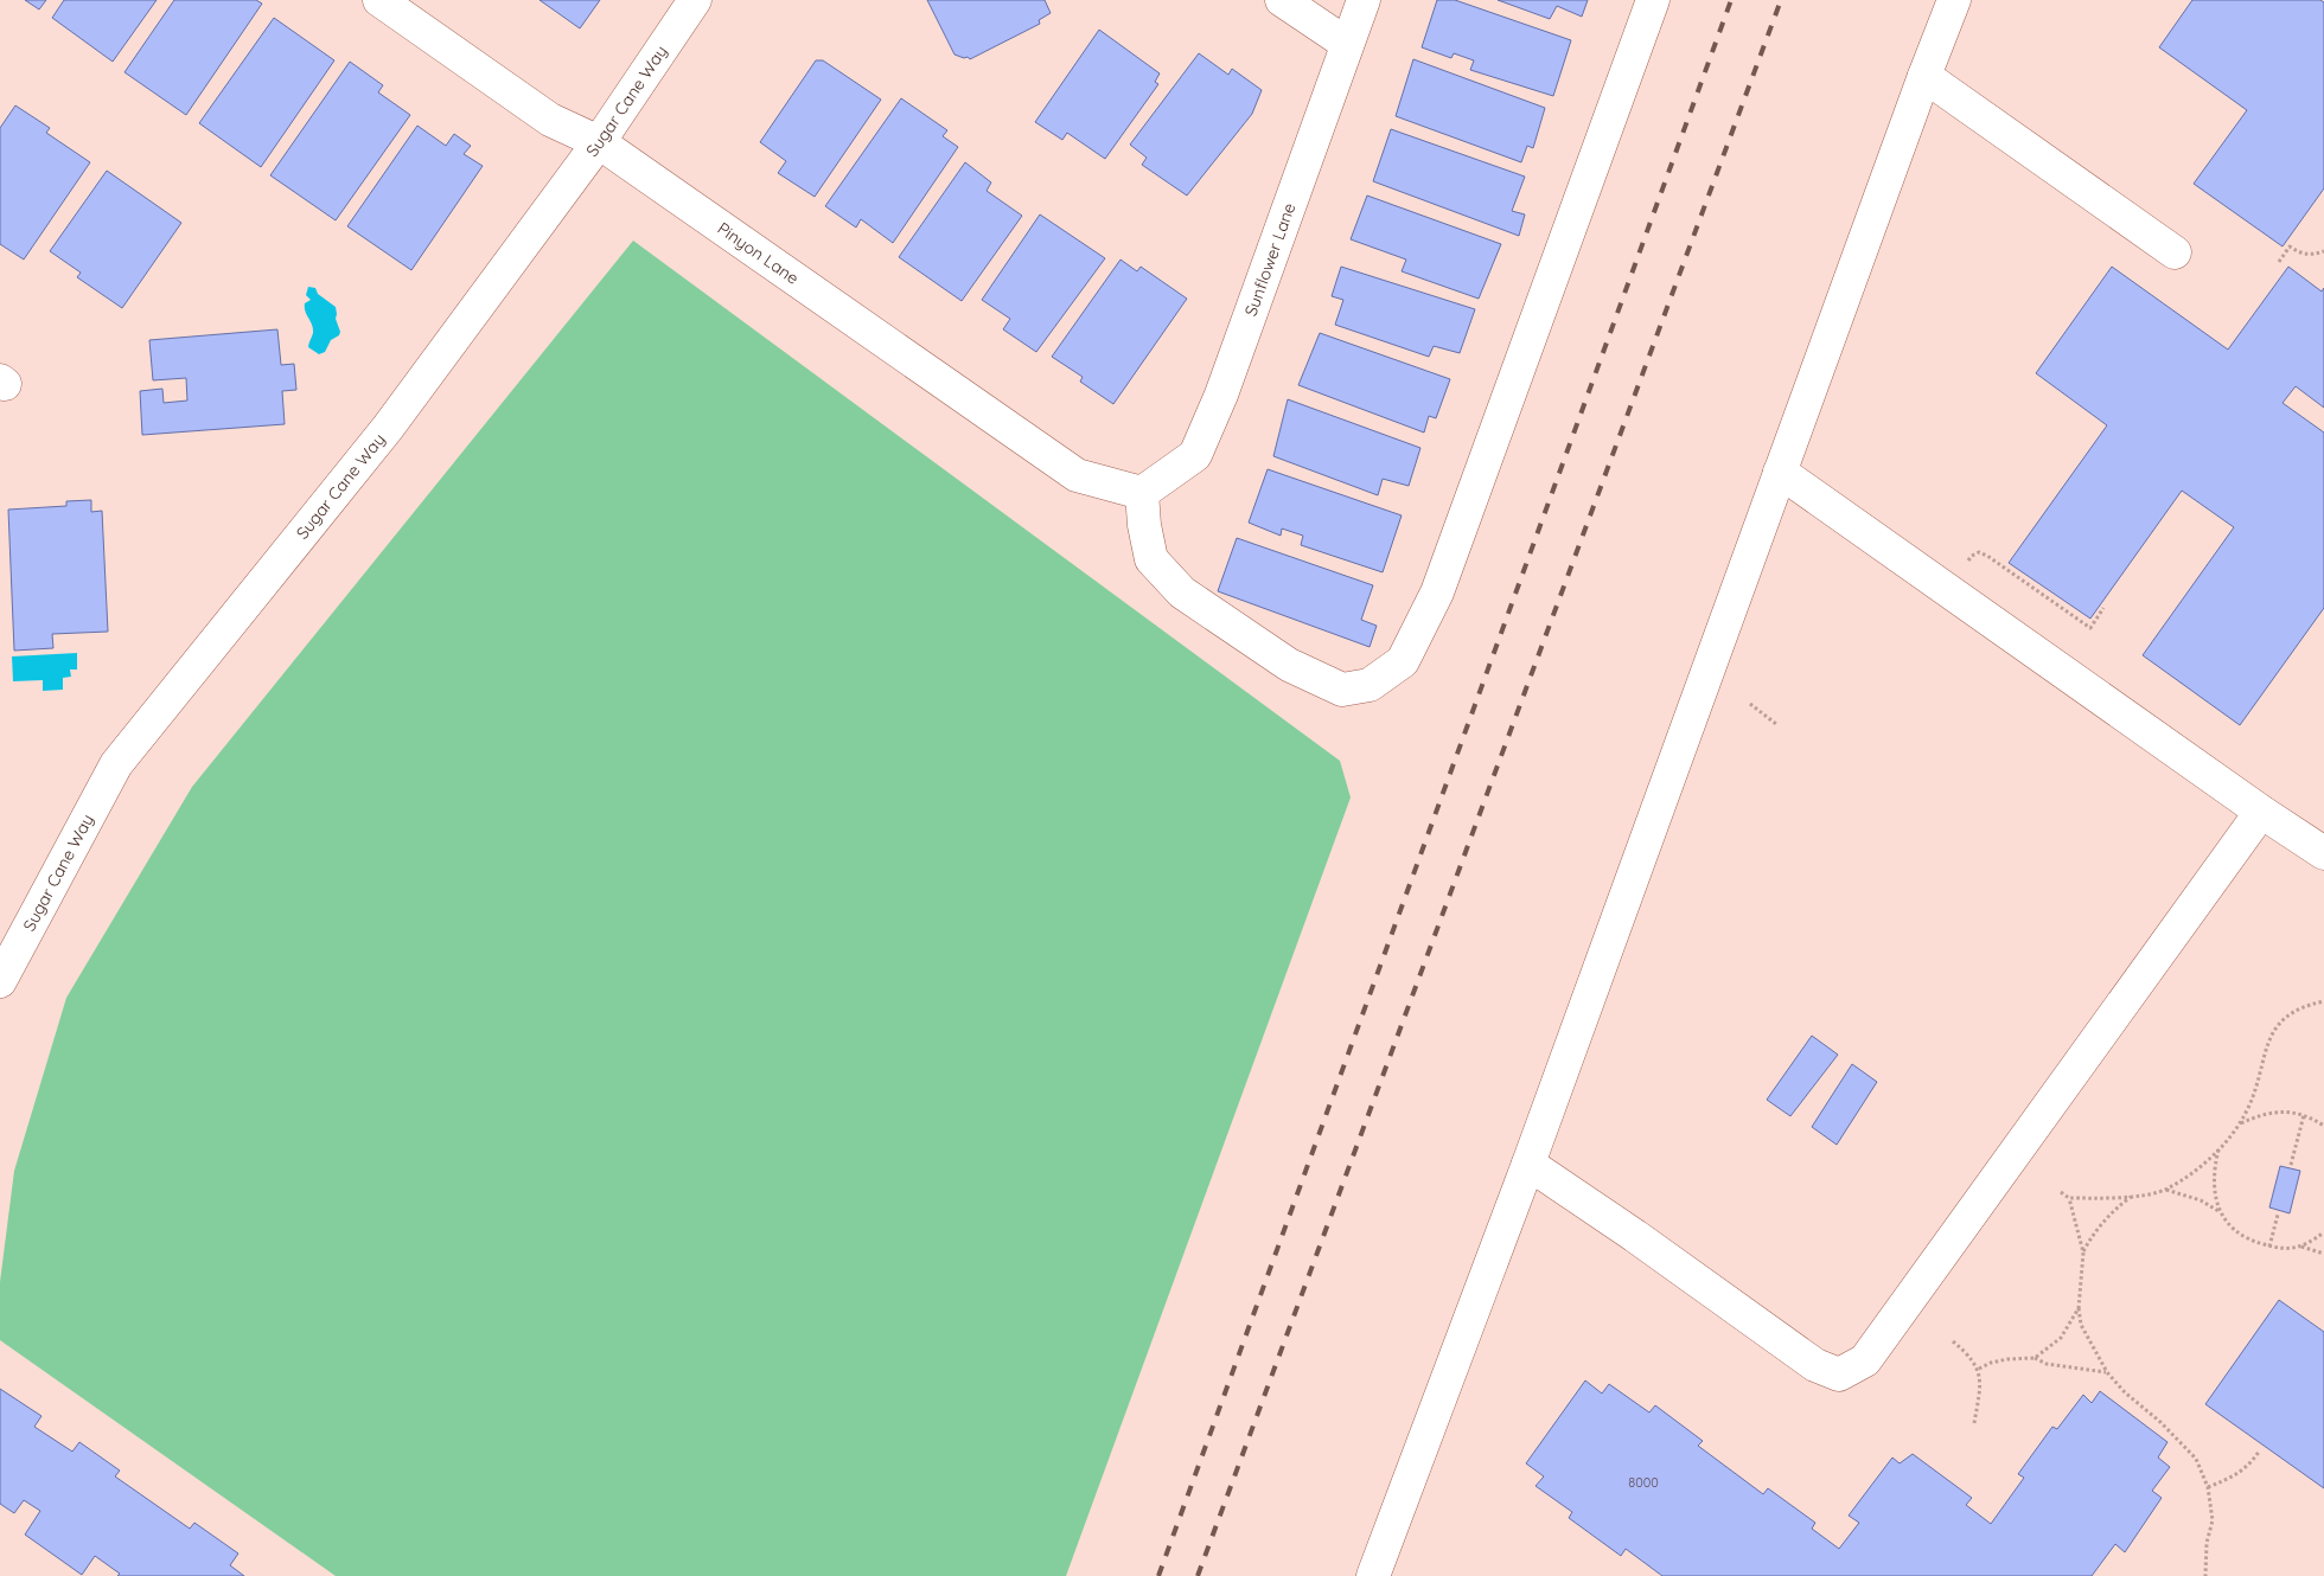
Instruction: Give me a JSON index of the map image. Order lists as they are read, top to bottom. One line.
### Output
{"streets":{"street":["Sugar Cane Way","Pinyon Lane","Sunflower Lane"]},"crossings":[["Sugar Cane Way","Pinyon Lane"],["Pinyon Lane","Sunflower Lane"]],"house_numbers":["8000"]}
